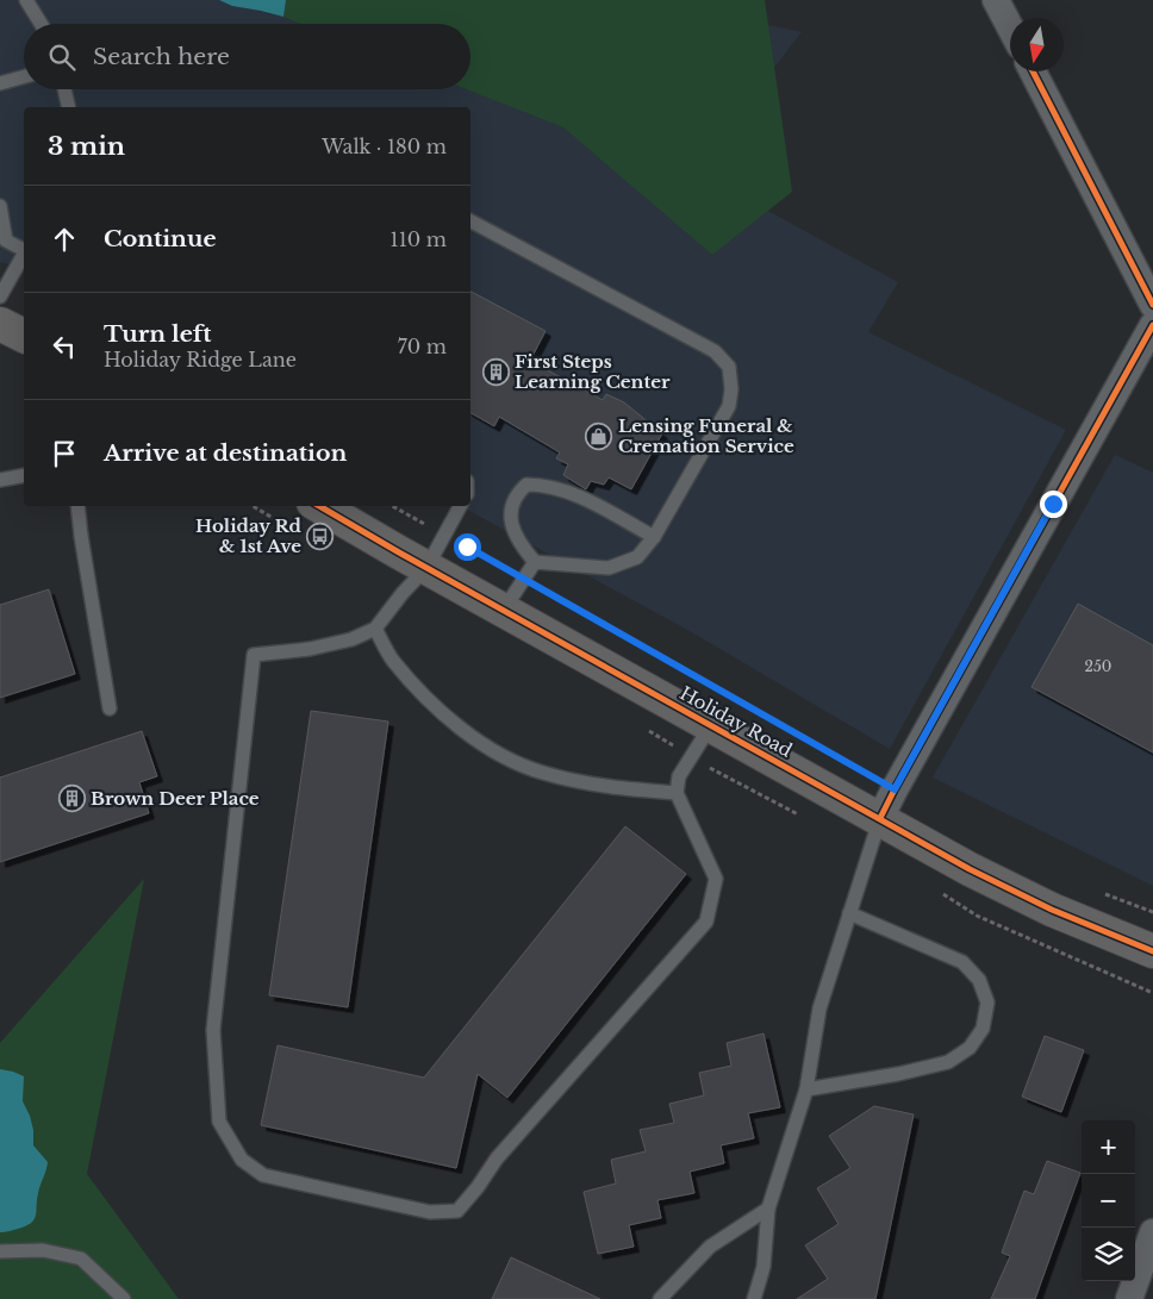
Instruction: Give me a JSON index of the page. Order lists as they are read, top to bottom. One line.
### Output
{"streets":{"street":["Holiday Road"]},"places":{"building":["First Steps Learning Center","Brown Deer Place"],"shop":["Lensing Funeral & Cremation Service"],"bus stop":["Holiday Rd & 1st Ave"]},"house_numbers":["250"],"north":"bottom","page":{"search":"Search here","heading":["3 min","Walk · 180 m"],"list":[["Continue","110 m"],["Turn left","Holiday Ridge Lane","70 m"],"Arrive at destination"],"map_buttons":["+","−"]}}
